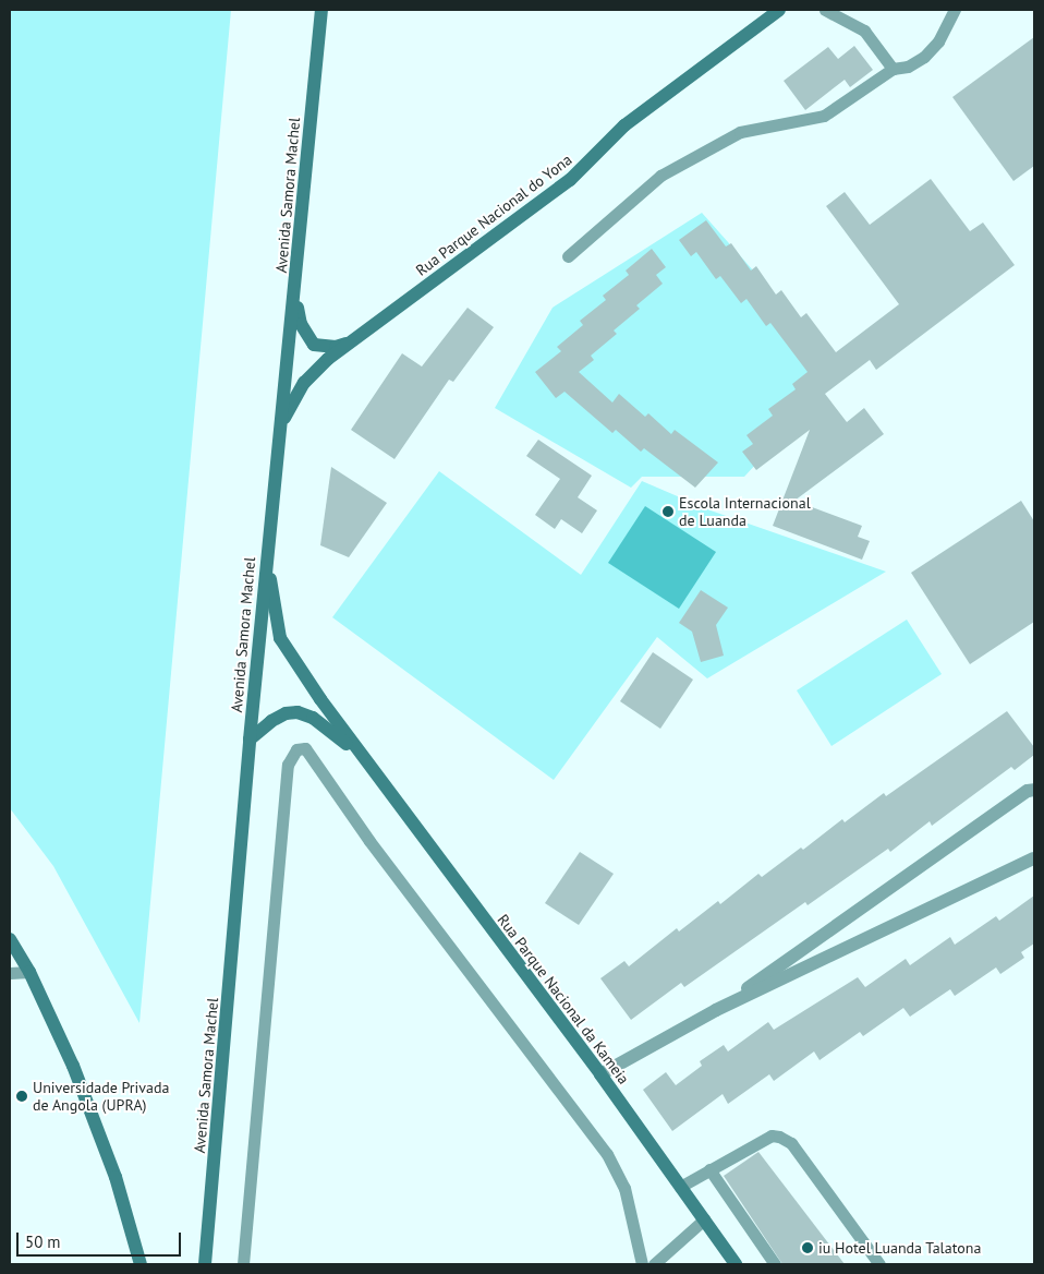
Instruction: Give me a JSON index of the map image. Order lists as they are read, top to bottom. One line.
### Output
{"streets":{"street":["Avenida Samora Machel","Rua Parque Nacional do Yona","Rua Parque Nacional da Kameia"]},"crossings":[["Avenida Samora Machel","Rua Parque Nacional do Yona"],["Avenida Samora Machel","Rua Parque Nacional da Kameia"]],"places":["Escola Internacional de Luanda","Universidade Privada de Angola (UPRA)","iu Hotel Luanda Talatona"],"scale_bar":"50 m"}
